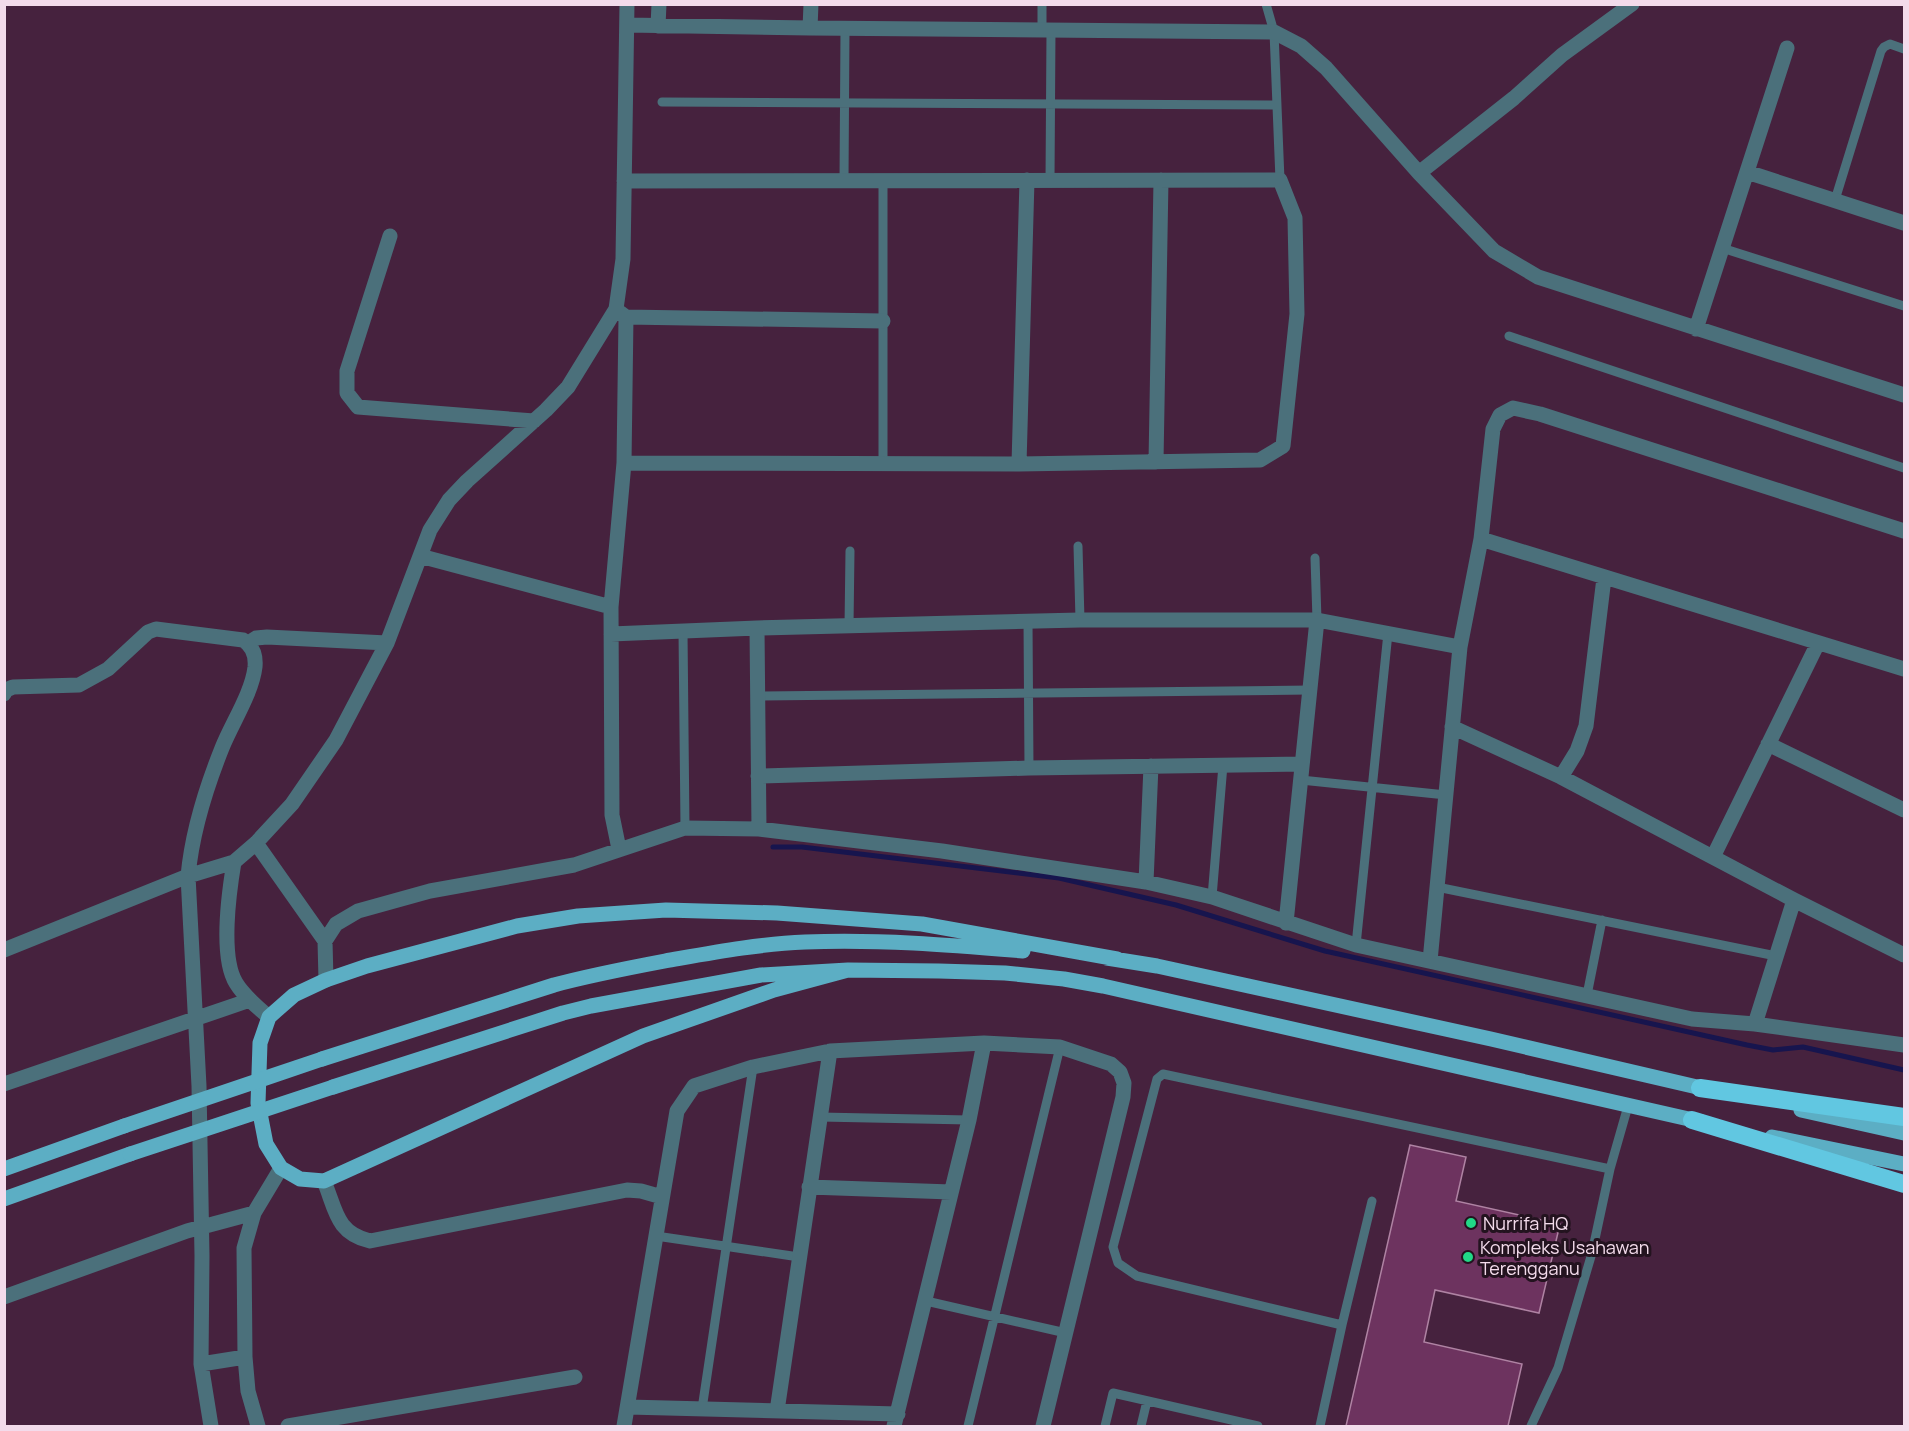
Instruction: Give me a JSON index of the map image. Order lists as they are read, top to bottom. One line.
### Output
{"places":["Nurrifa HQ","Kompleks Usahawan Terengganu"]}
